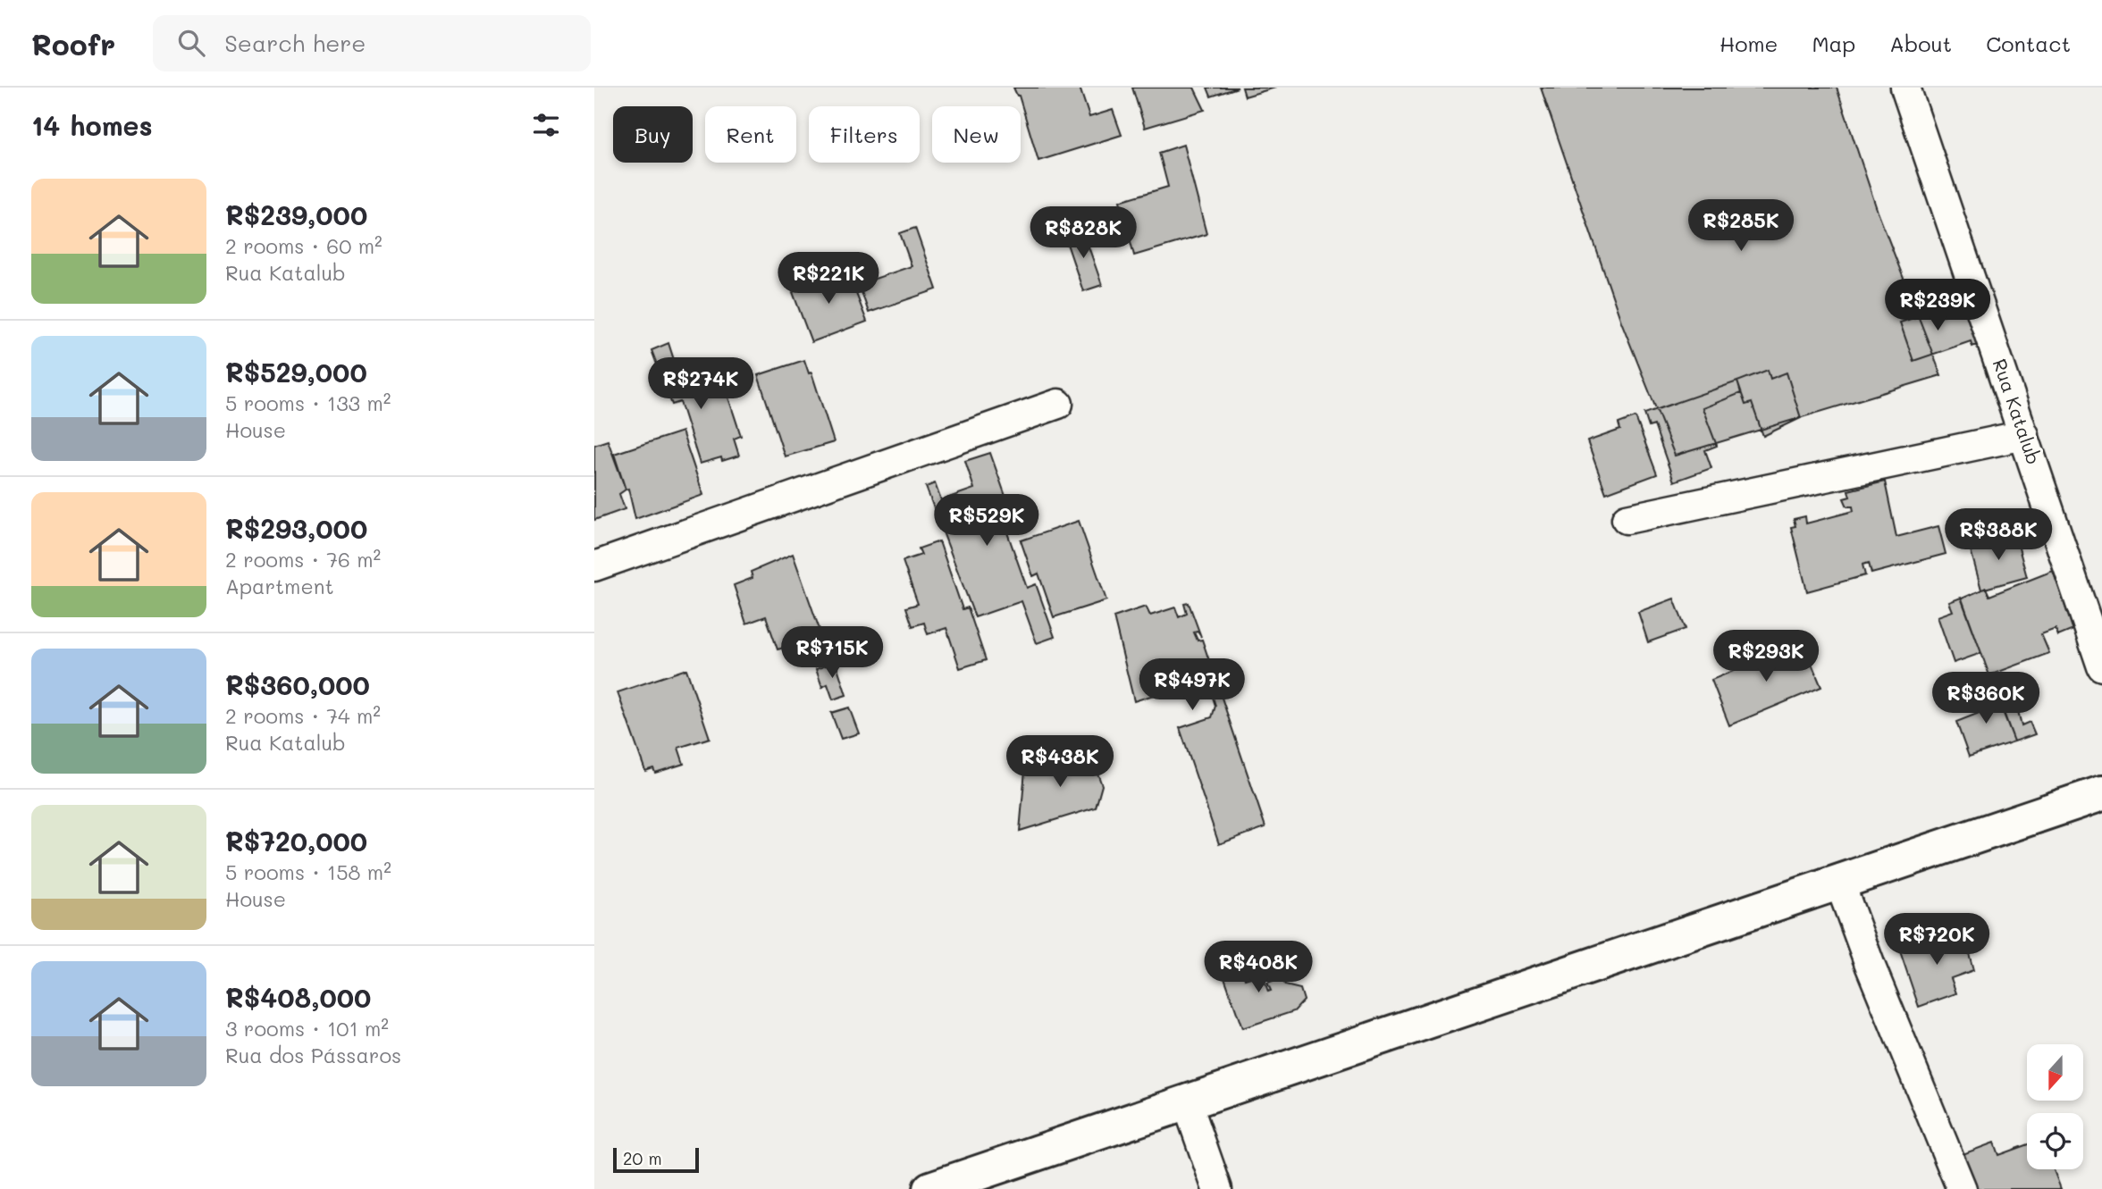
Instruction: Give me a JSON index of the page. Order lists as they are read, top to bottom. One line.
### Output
{"streets":{"street":["Rua Katalub"]},"scale_bar":"20 m","north":"bottom","page":{"header":"Roofr","search":"Search here","nav":["Home","Map","About","Contact"],"heading":"14 homes","chip":["Buy","Rent","Filters","New"],"list":[{"name":"R$239,000","note":"2 rooms · 60 m² · Rua Katalub"},{"name":"R$529,000","note":"5 rooms · 133 m² · House"},{"name":"R$293,000","note":"2 rooms · 76 m² · Apartment"},{"name":"R$360,000","note":"2 rooms · 74 m² · Rua Katalub"},{"name":"R$720,000","note":"5 rooms · 158 m² · House"},{"name":"R$408,000","note":"3 rooms · 101 m² · Rua dos Pássaros"}],"price":["R$285K","R$828K","R$221K","R$239K","R$274K","R$529K","R$388K","R$715K","R$293K","R$497K","R$360K","R$438K","R$720K","R$408K"],"scale":"20 m"}}
